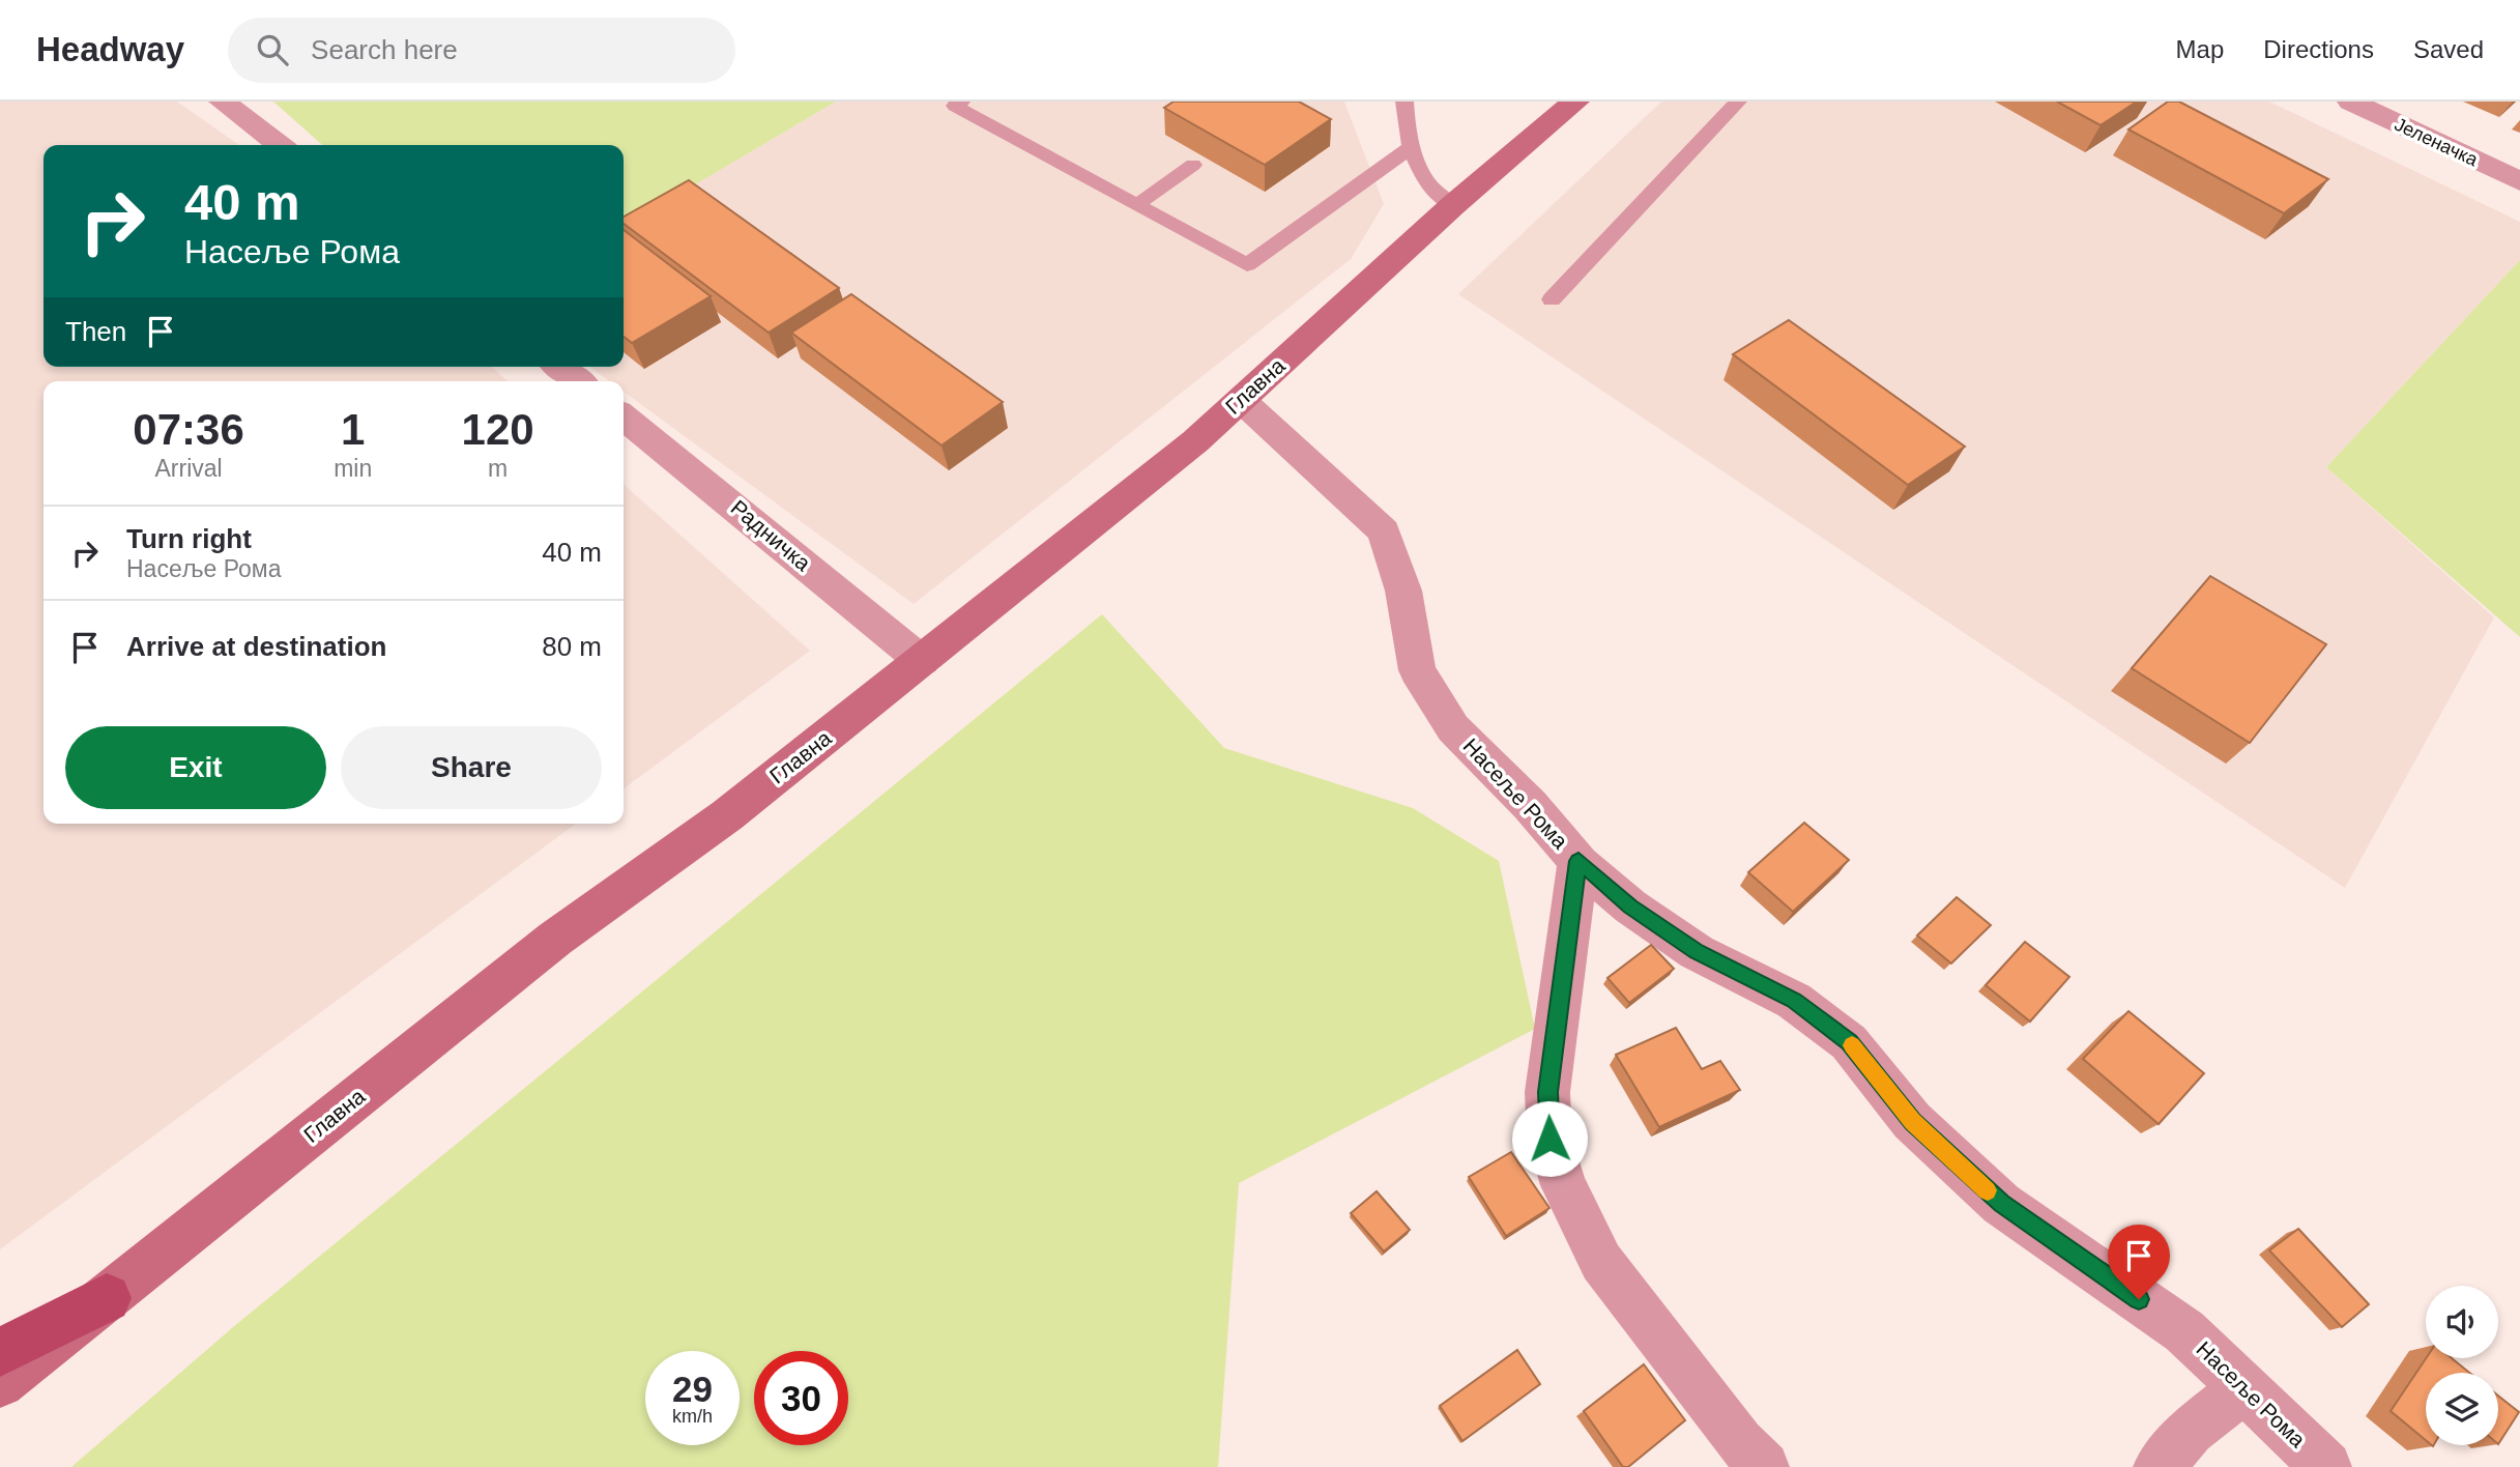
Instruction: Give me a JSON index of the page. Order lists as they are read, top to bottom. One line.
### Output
{"streets":{"main road":["Главна"],"street":["Јеленачка","Радничка","Насеље Рома"]},"crossings":[["Главна","Радничка"],["Главна","Насеље Рома"]],"page":{"header":"Headway","search":"Search here","nav":["Map","Directions","Saved"],"turn":["40 m","Насеље Рома"],"then":"Then","eta":["07:36","Arrival","1","min","120","m"],"list":[{"name":"Turn right","note":"Насеље Рома","value":"40 m"},{"name":"Arrive at destination","value":"80 m"}],"buttons":["Exit","Share"],"speed":"29 km/h","limit":"30"}}
